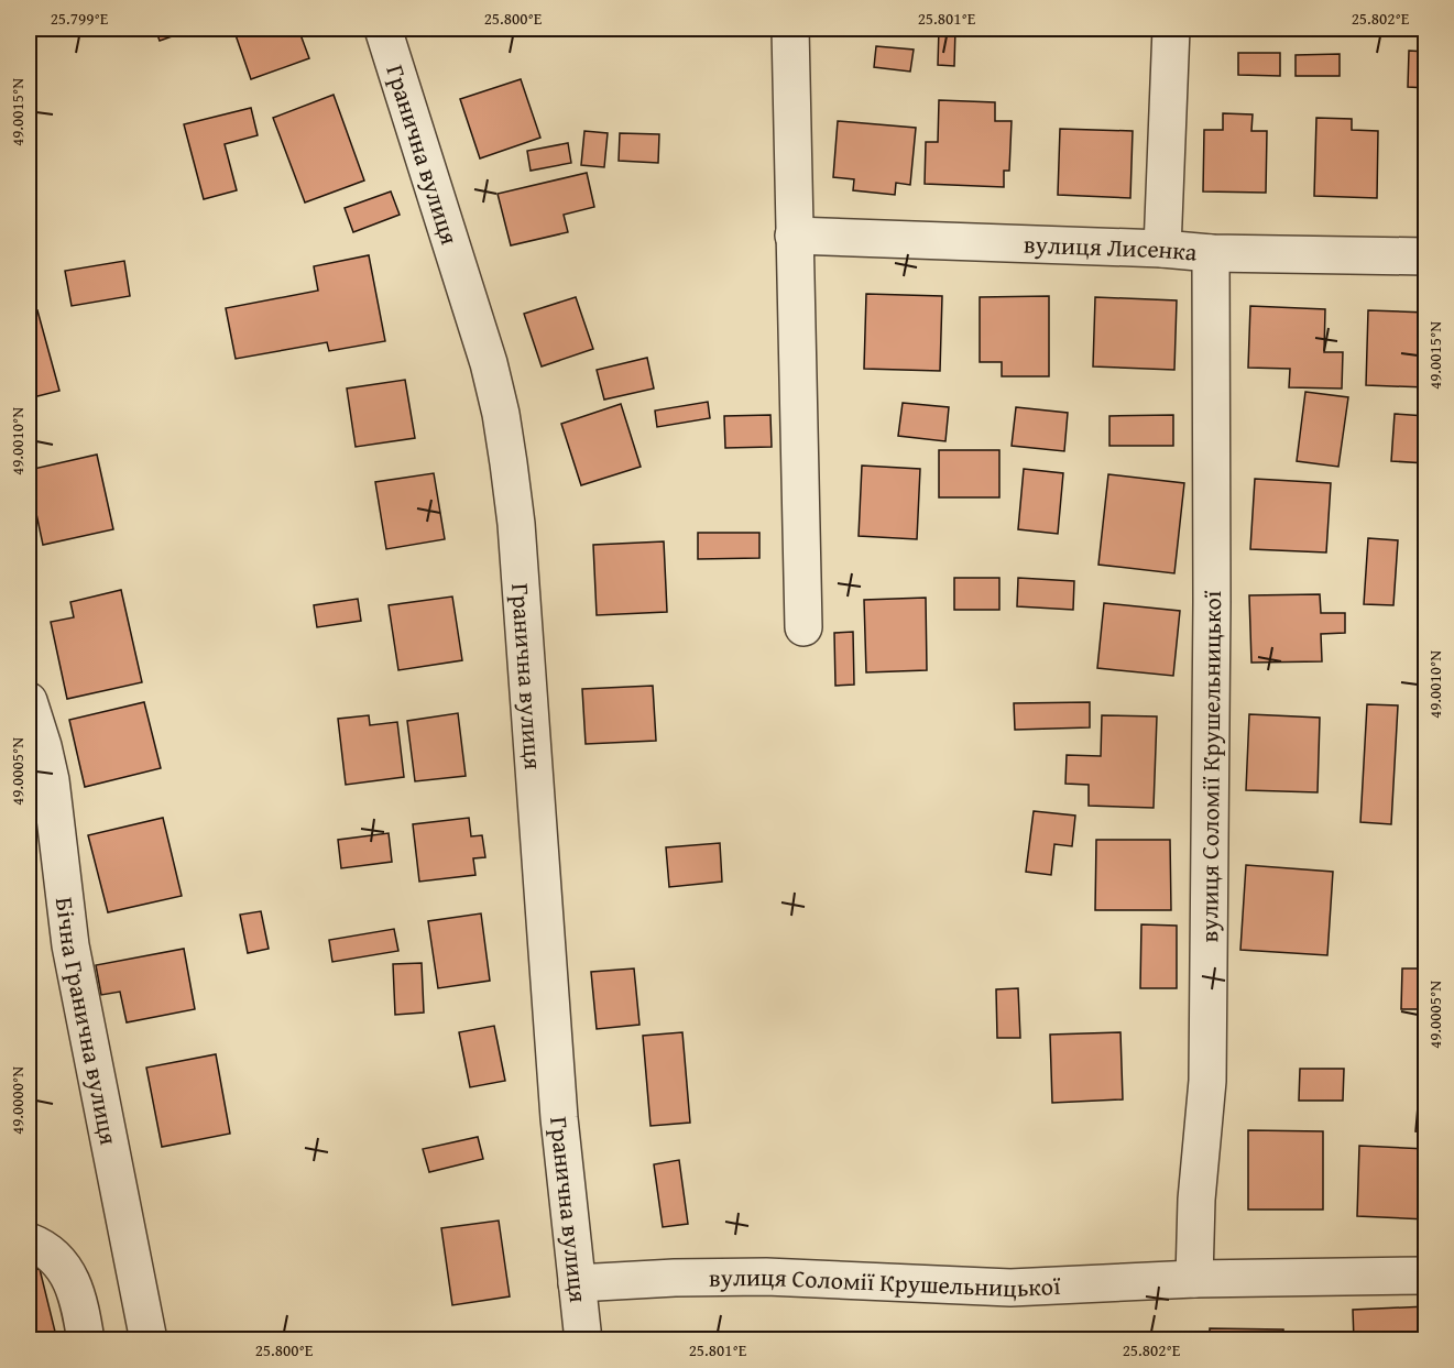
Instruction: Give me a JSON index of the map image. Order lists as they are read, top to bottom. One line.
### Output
{"streets":{"street":["Гранична вулиця","вулиця Лисенка","вулиця Соломії Крушельницької","Бічна Гранична вулиця"]},"crossings":[["Гранична вулиця","вулиця Соломії Крушельницької"],["вулиця Лисенка","вулиця Соломії Крушельницької"]],"coordinates":["25.799°E","25.800°E","25.801°E","25.802°E","49.0015°N","49.0010°N","49.0005°N","49.0000°N"]}
